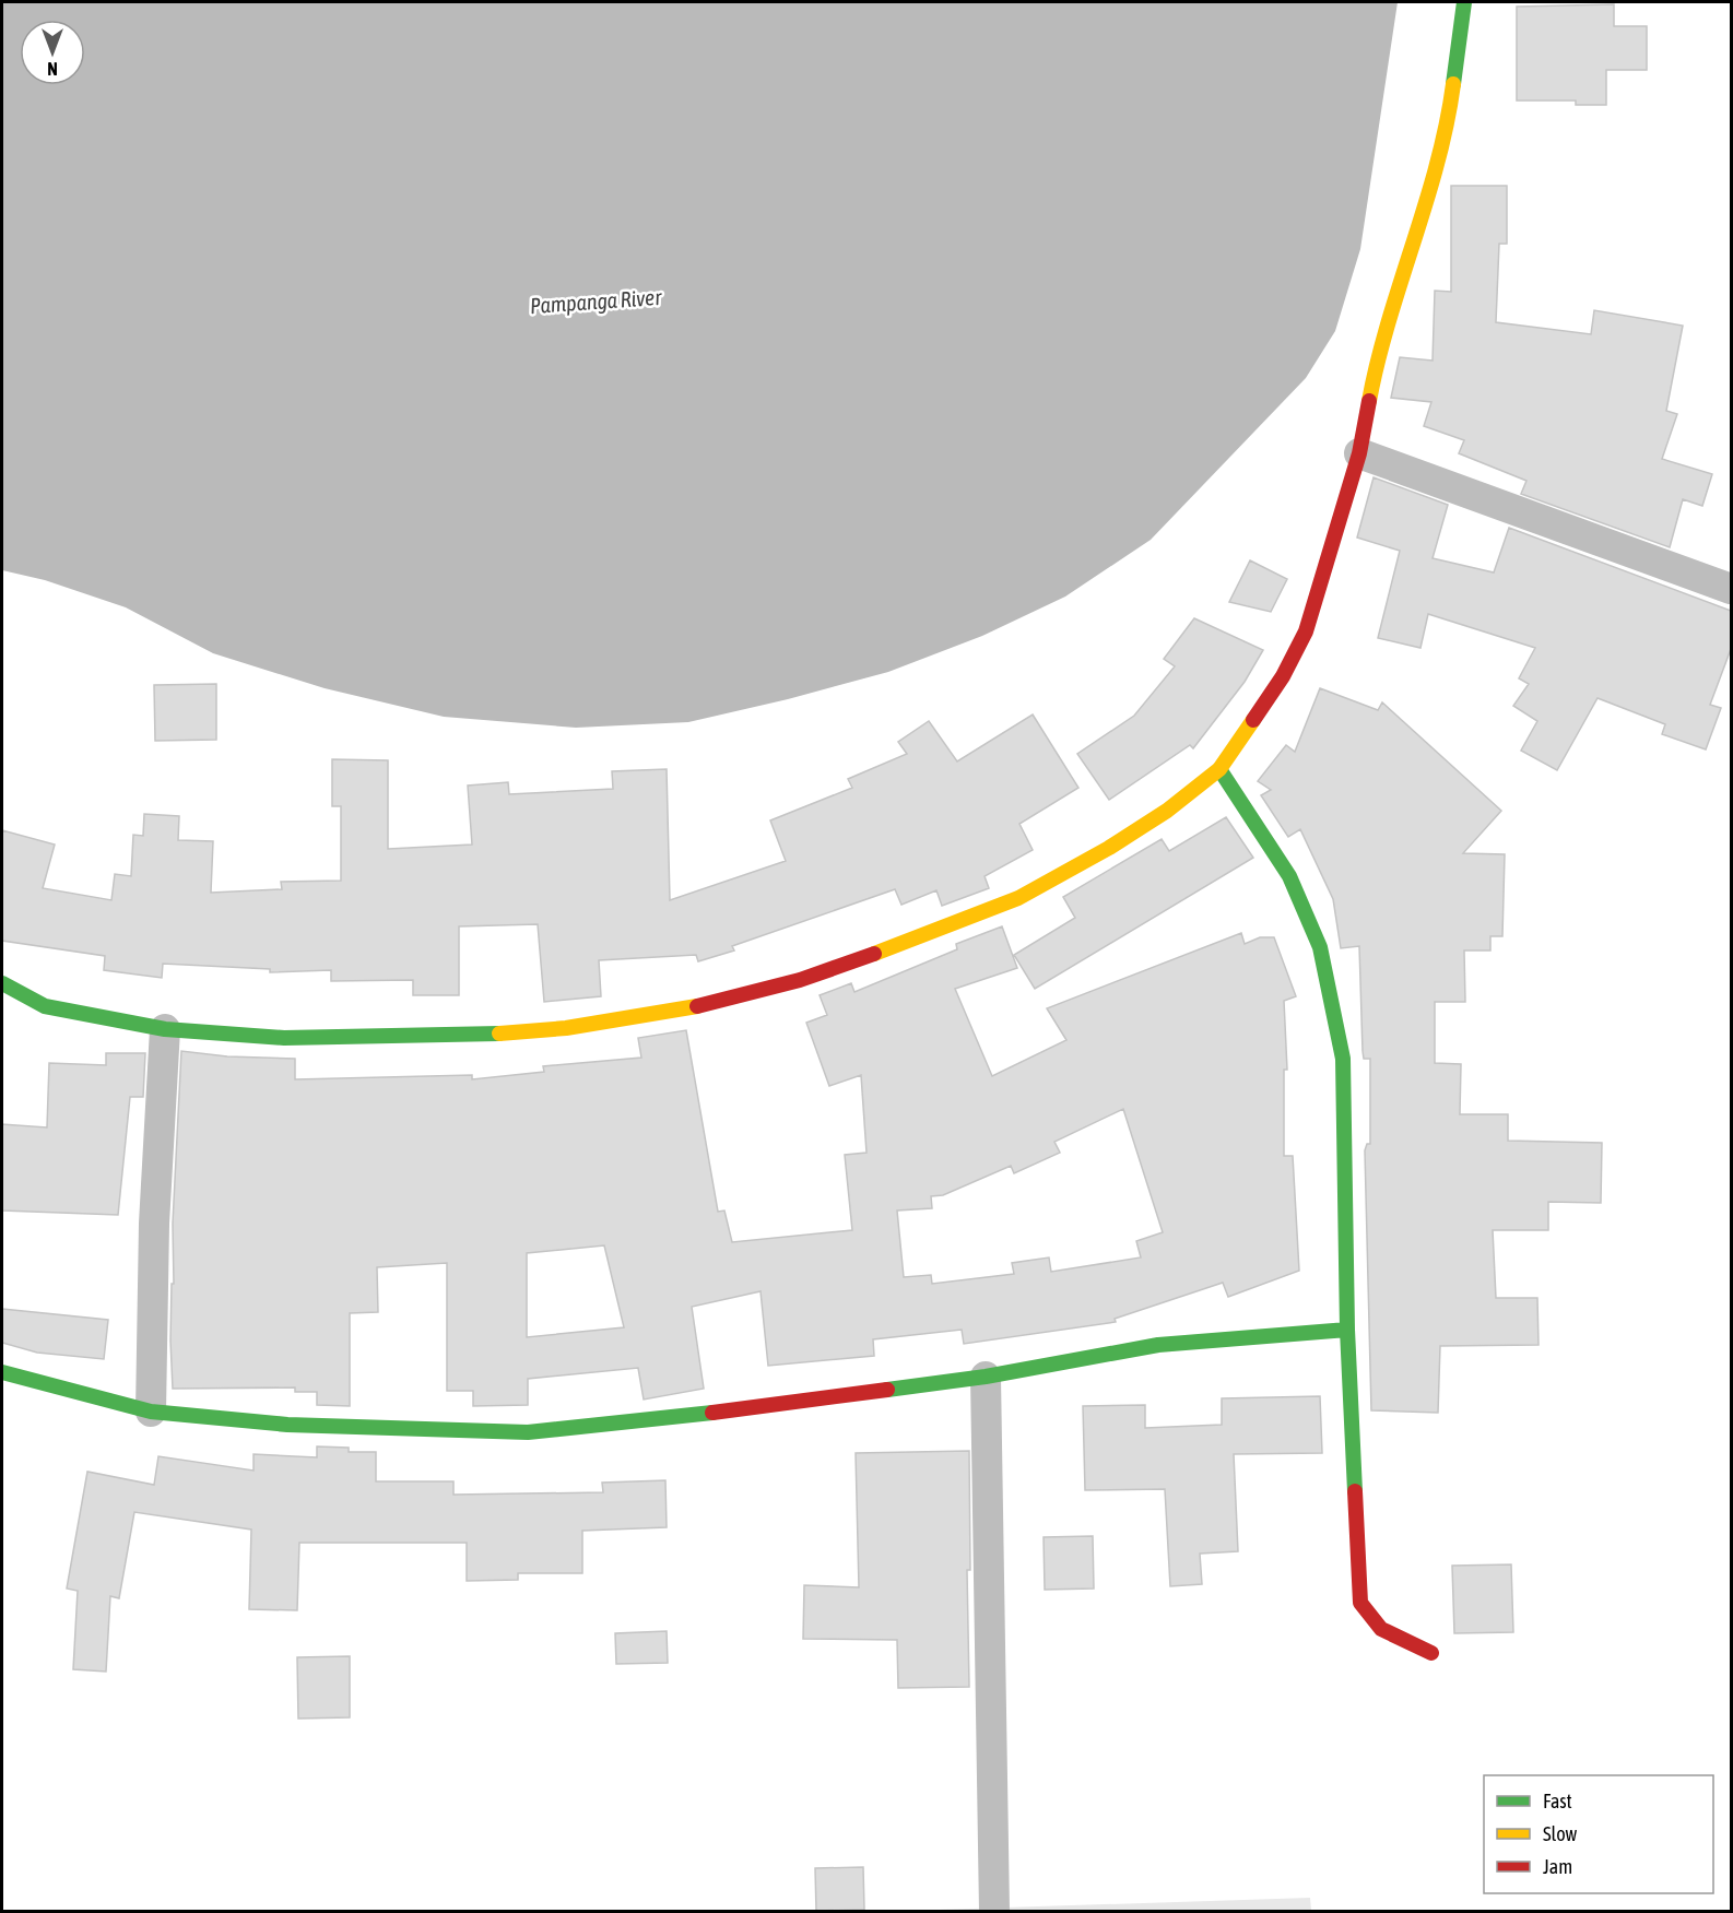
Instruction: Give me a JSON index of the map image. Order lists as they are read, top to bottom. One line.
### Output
{"water":["Pampanga River"],"legend":["Fast","Slow","Jam"],"north":"bottom"}
